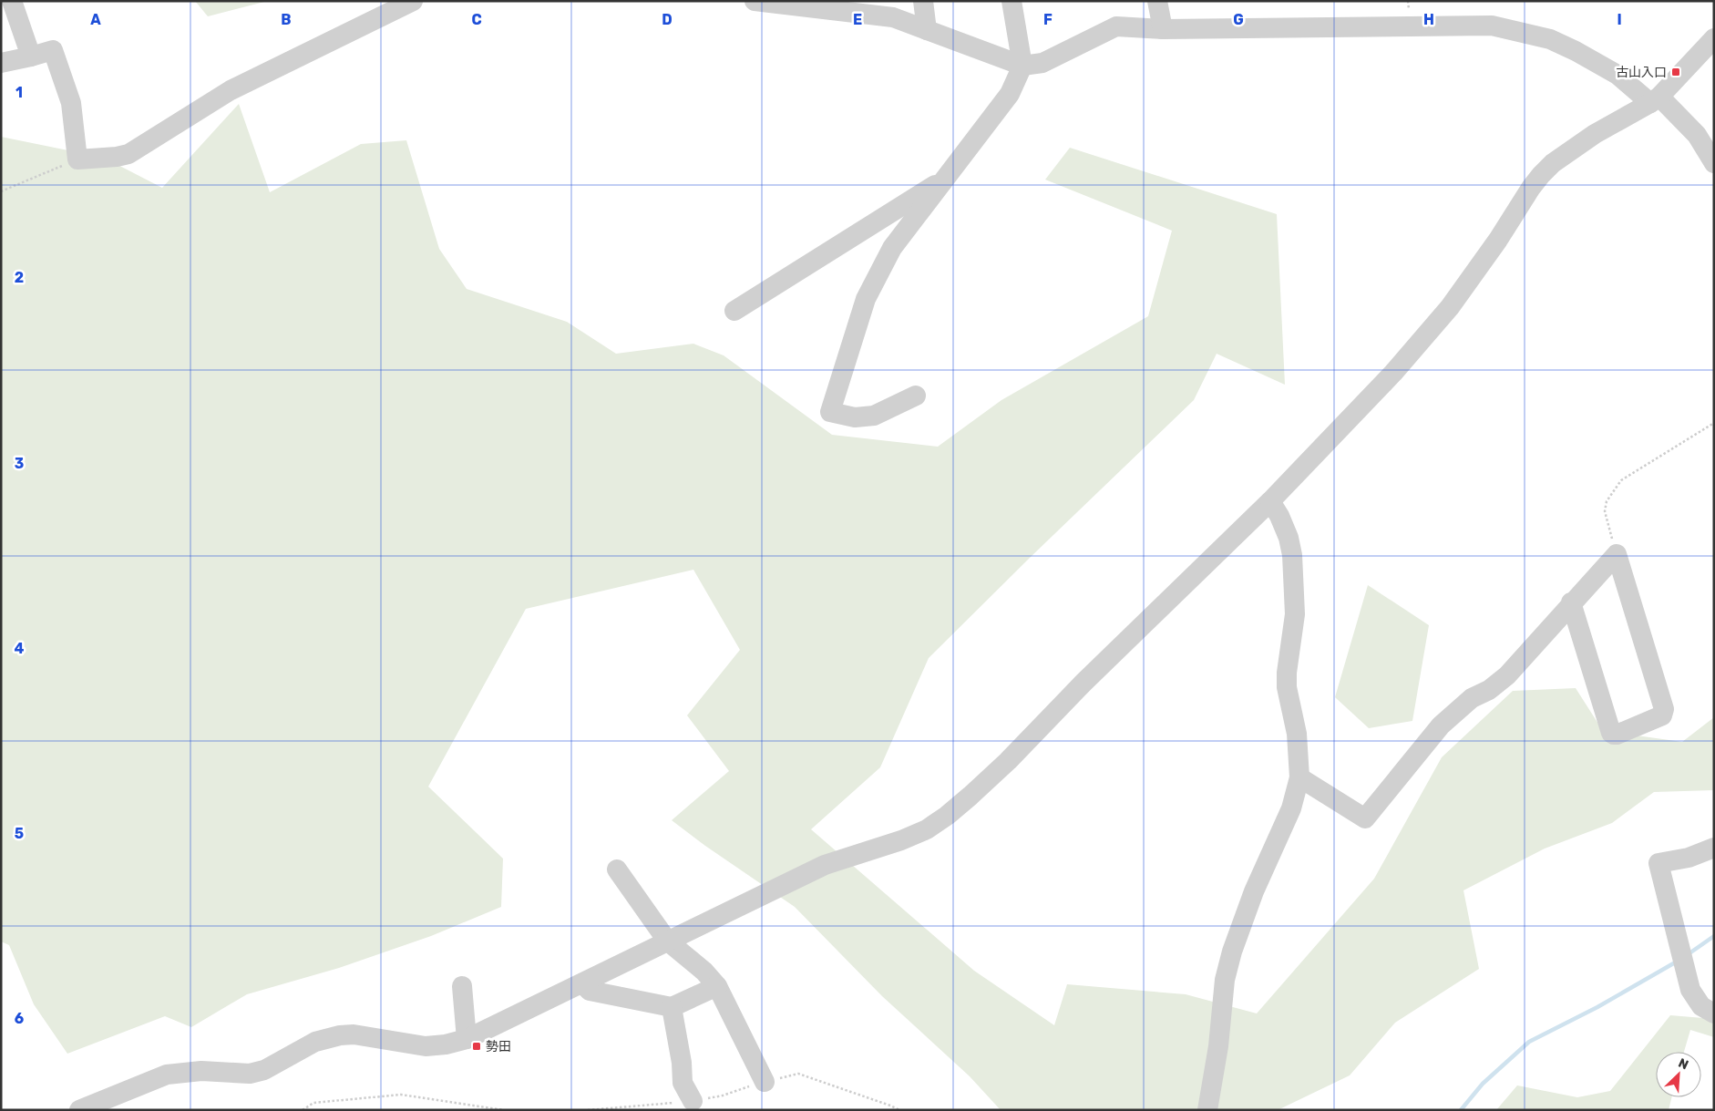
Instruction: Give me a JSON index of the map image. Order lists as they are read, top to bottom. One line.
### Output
{"places":{"transit":["古山入口","勢田"]},"north":"top right","grid":{"columns":["A","B","C","D","E","F","G","H","I"],"rows":["1","2","3","4","5","6"]}}
